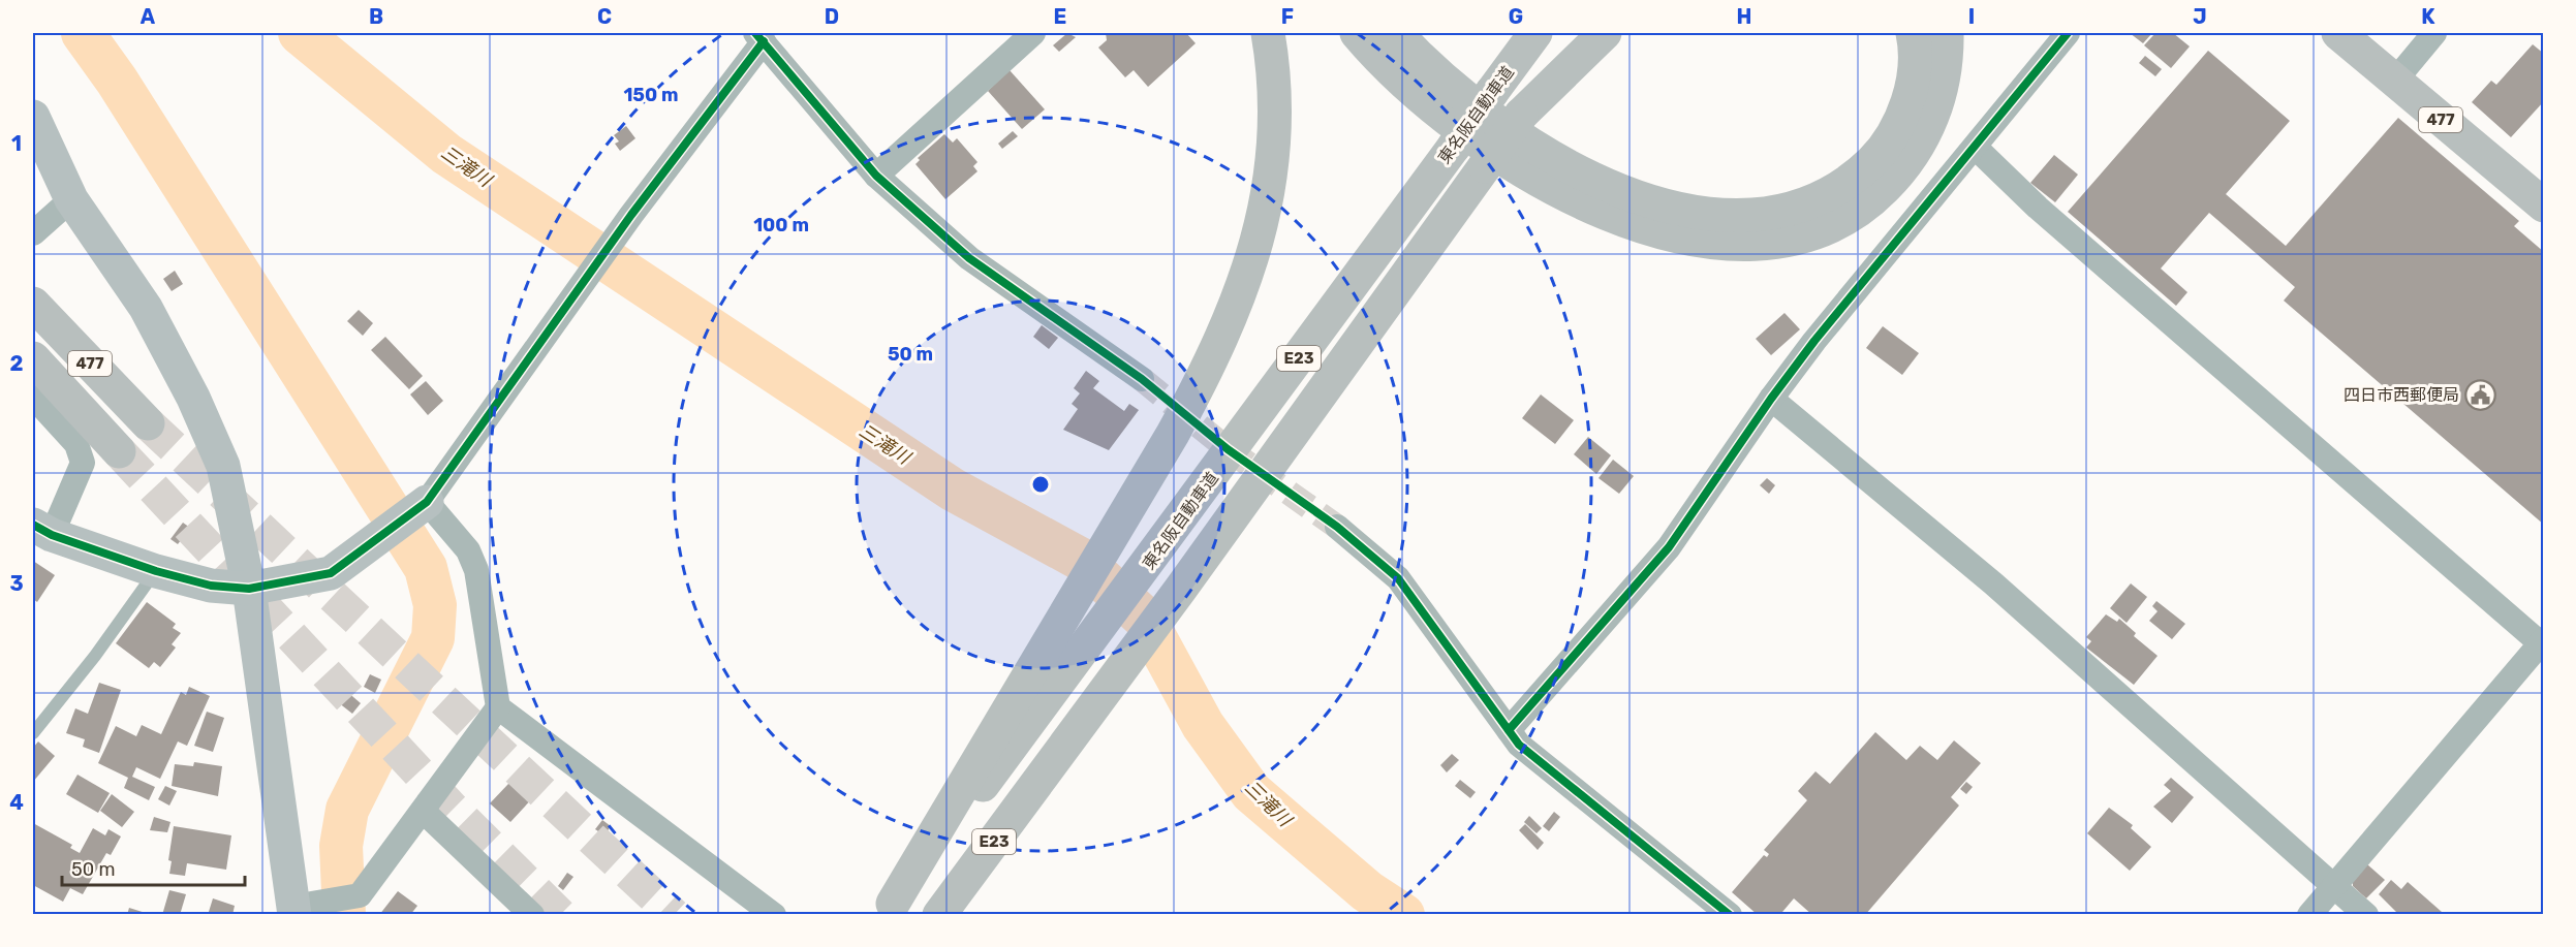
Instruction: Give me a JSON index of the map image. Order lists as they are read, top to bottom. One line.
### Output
{"streets":{"highway":["東名阪自動車道","477","E23"]},"water":["三滝川"],"places":{"public building":["四日市西郵便局"]},"scale_bar":"50 m","grid":{"columns":["A","B","C","D","E","F","G","H","I","J","K"],"rows":["1","2","3","4"]},"rings":["150 m","100 m","50 m"]}
